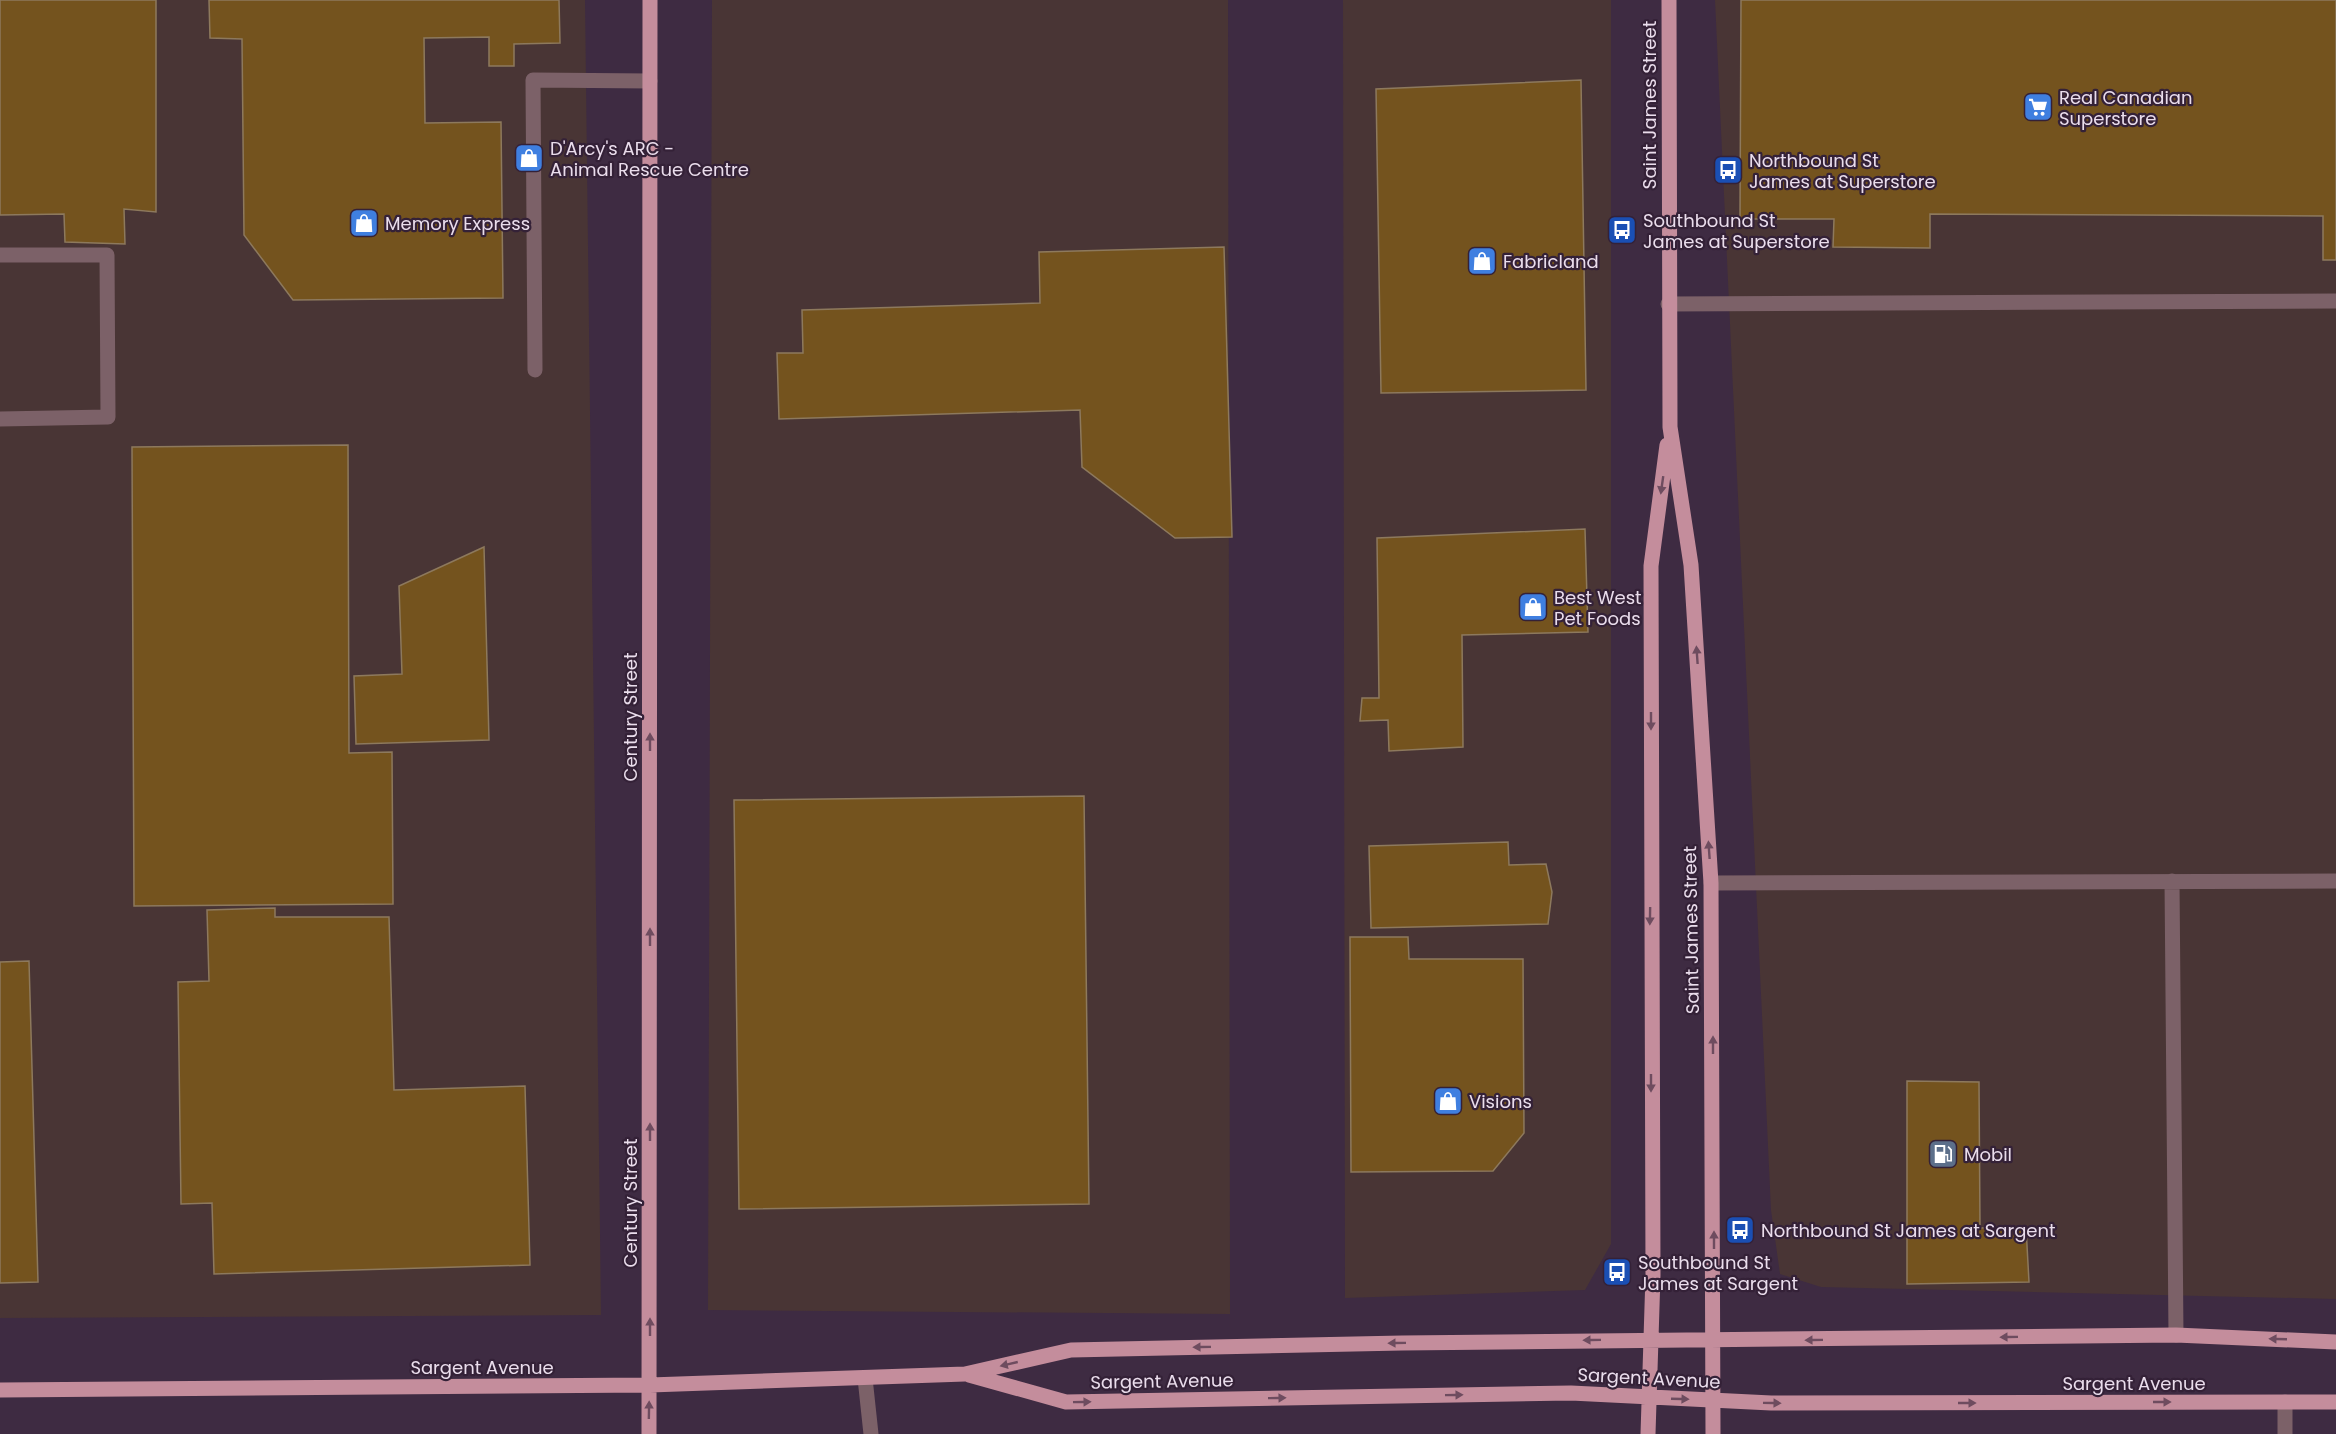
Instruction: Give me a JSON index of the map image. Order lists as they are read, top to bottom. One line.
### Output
{"streets":{"main road":["Saint James Street","Century Street","Sargent Avenue"]},"crossings":[["Saint James Street","Sargent Avenue"],["Century Street","Sargent Avenue"]],"one_way":["Century Street"],"places":{"supermarket":["Real Canadian Superstore"],"shop":["D'Arcy's ARC - Animal Rescue Centre","Memory Express","Fabricland","Best West Pet Foods","Visions"],"bus stop":["Northbound St James at Superstore","Southbound St James at Superstore","Northbound St James at Sargent","Southbound St James at Sargent"],"fuel station":["Mobil"]}}
